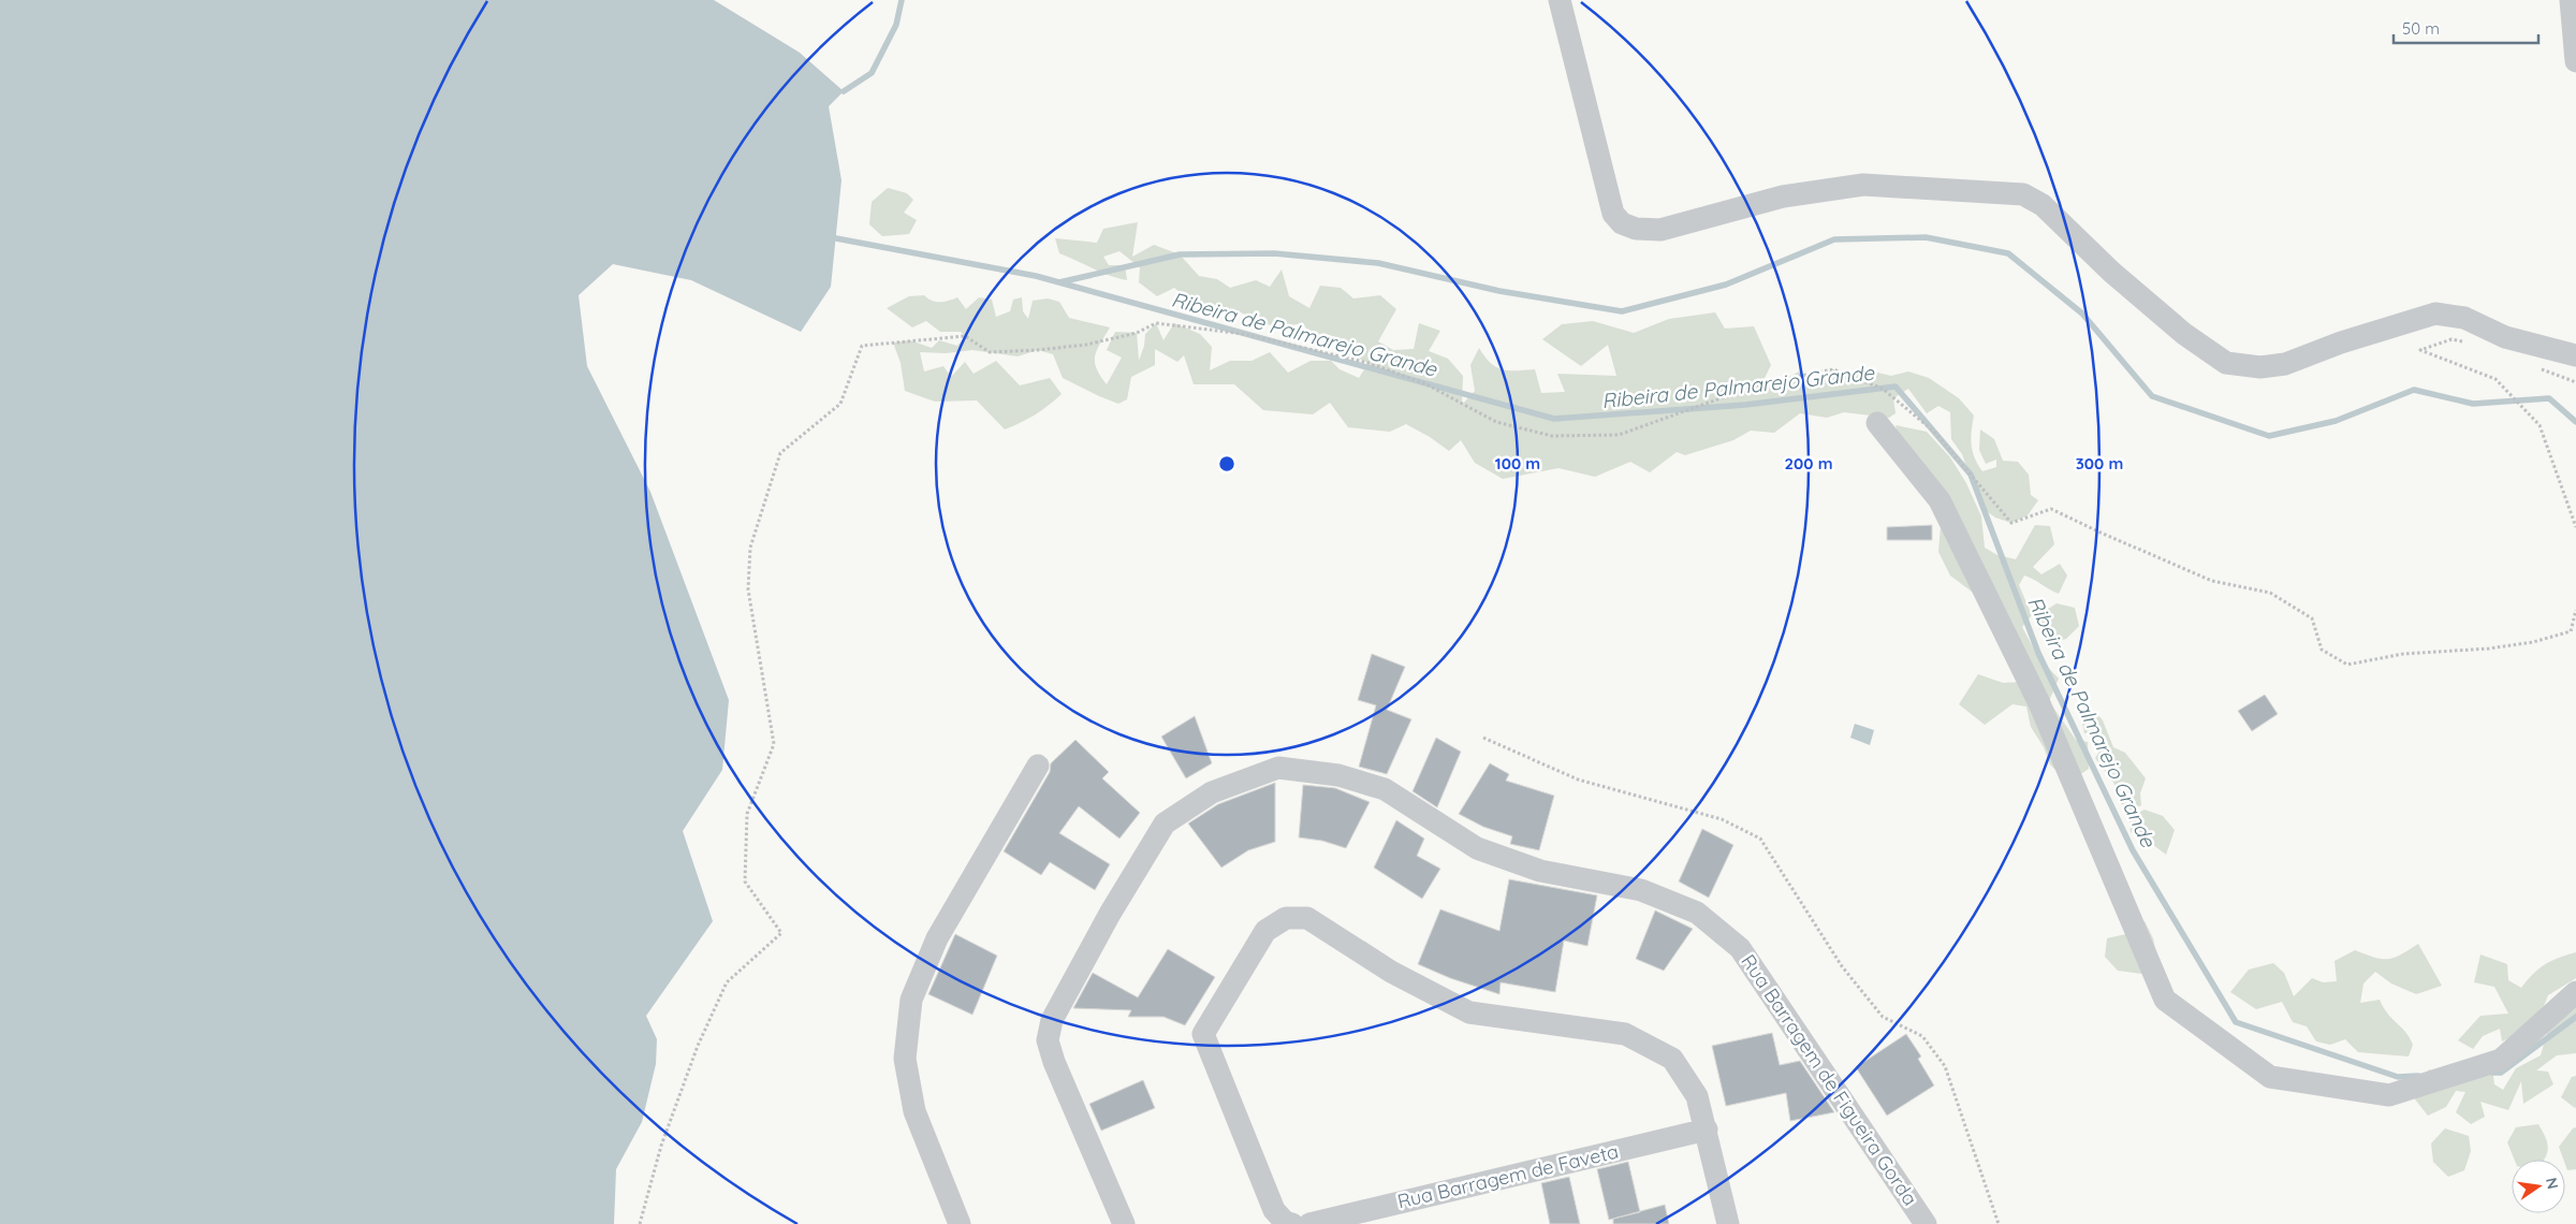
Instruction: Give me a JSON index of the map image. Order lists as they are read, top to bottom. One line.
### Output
{"streets":{"street":["Rua Barragem de Figueira Gorda","Rua Barragem de Faveta"]},"water":["Ribeira de Palmarejo Grande"],"scale_bar":"50 m","north":"right","rings":["100 m","200 m","300 m"]}
